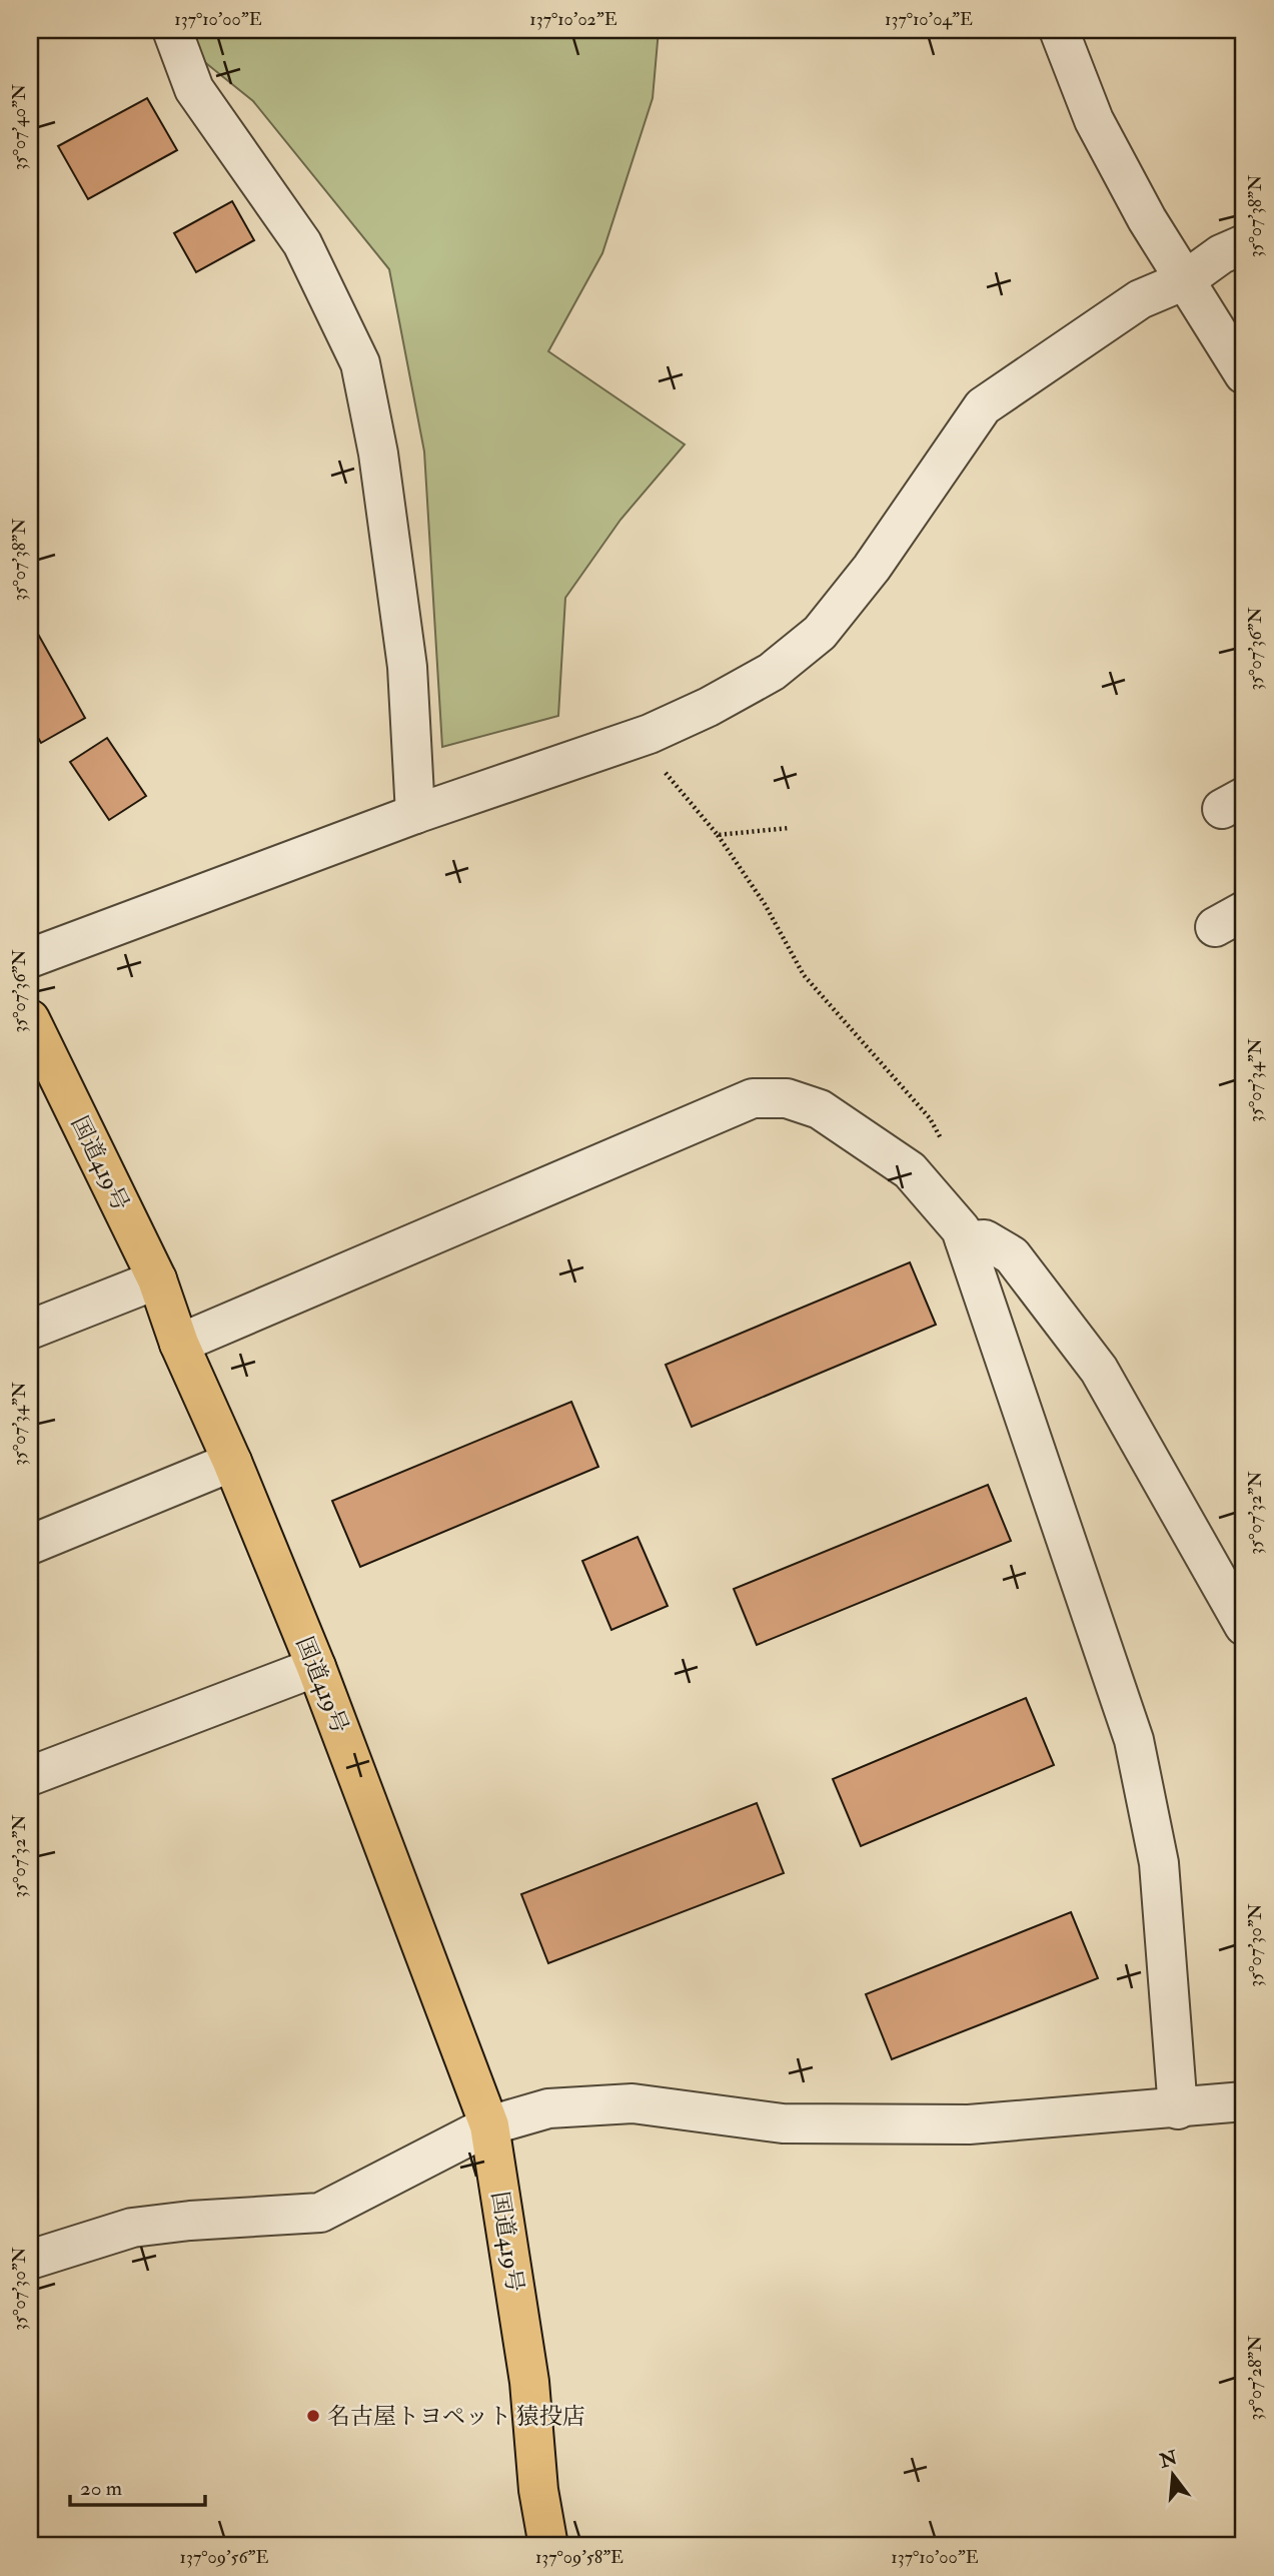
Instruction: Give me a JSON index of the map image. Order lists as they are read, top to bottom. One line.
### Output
{"streets":{"highway":["国道419号"]},"places":["名古屋トヨペット 猿投店"],"scale_bar":"20 m","north":"top","coordinates":["137°10'00\"E","137°10'02\"E","137°10'04\"E","35°07'40\"N","35°07'38\"N","35°07'36\"N","35°07'34\"N","35°07'32\"N","35°07'30\"N","35°07'28\"N","137°09'56\"E","137°09'58\"E"]}
